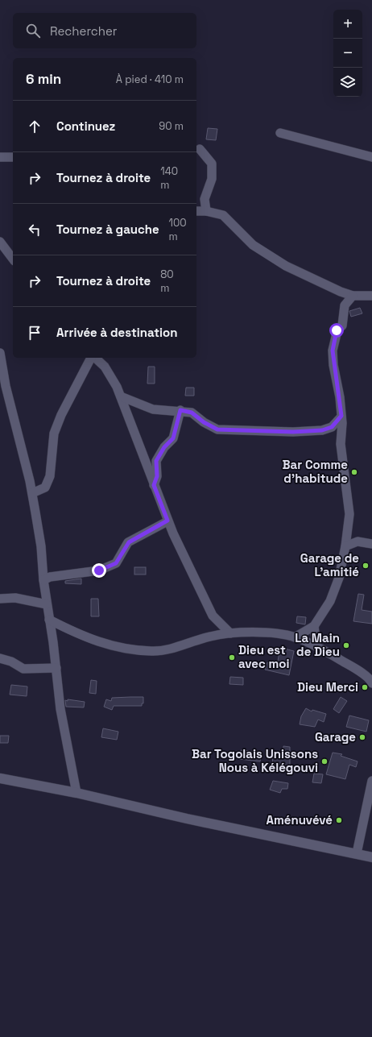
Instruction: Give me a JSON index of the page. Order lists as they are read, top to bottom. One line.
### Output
{"places":["Bar Comme d'habitude","Garage de L'amitié","La Main de Dieu","Dieu est avec moi","Dieu Merci","Garage","Bar Togolais Unissons Nous à Kélégouvi","Aménuvévé"],"page":{"map_buttons":["+","−"],"search":"Rechercher","heading":["6 min","À pied · 410 m"],"list":[["Continuez","90 m"],["Tournez à droite","140 m"],["Tournez à gauche","100 m"],["Tournez à droite","80 m"],"Arrivée à destination"]}}
